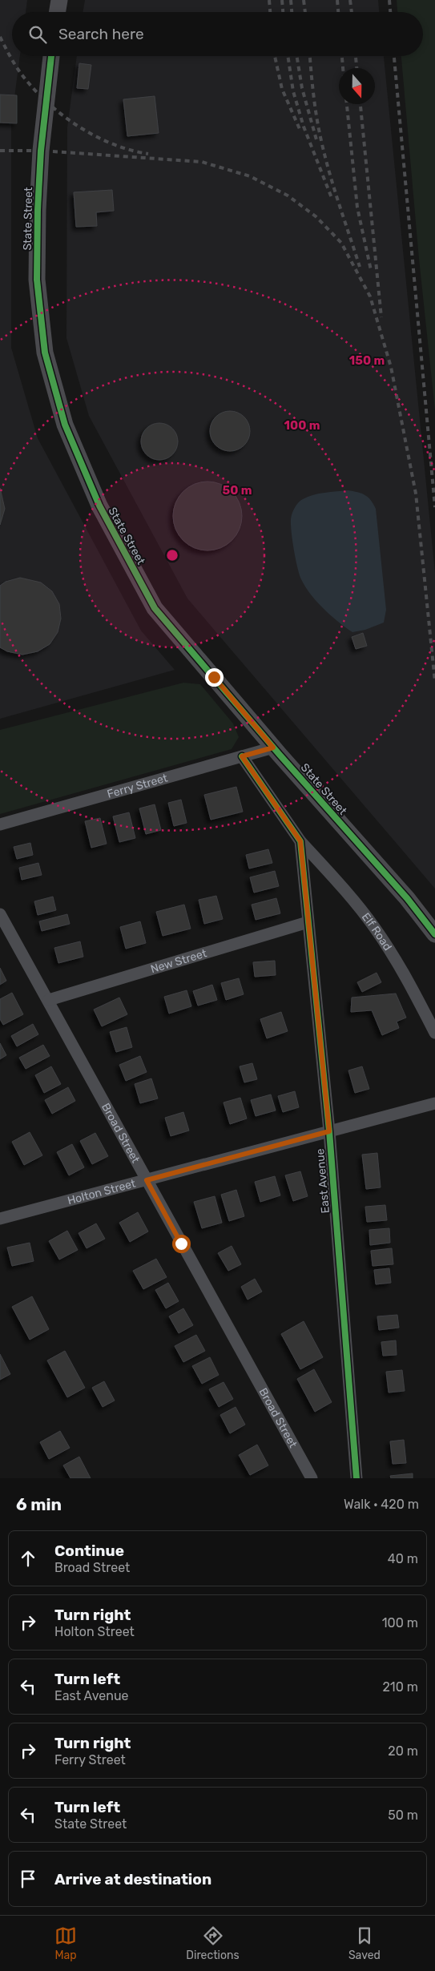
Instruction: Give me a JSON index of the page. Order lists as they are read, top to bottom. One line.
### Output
{"streets":{"street":["State Street","Ferry Street","Elf Road","New Street","Broad Street","East Avenue","Holton Street"]},"crossings":[["State Street","Ferry Street"],["Ferry Street","East Avenue"],["Elf Road","East Avenue"],["New Street","Broad Street"],["New Street","East Avenue"],["Broad Street","Holton Street"],["East Avenue","Holton Street"]],"north":"bottom","page":{"search":"Search here","heading":["6 min","Walk · 420 m"],"list":[["Continue","Broad Street","40 m"],["Turn right","Holton Street","100 m"],["Turn left","East Avenue","210 m"],["Turn right","Ferry Street","20 m"],["Turn left","State Street","50 m"],"Arrive at destination"],"nav":["Map","Directions","Saved"]},"rings":["150 m","100 m","50 m"]}
